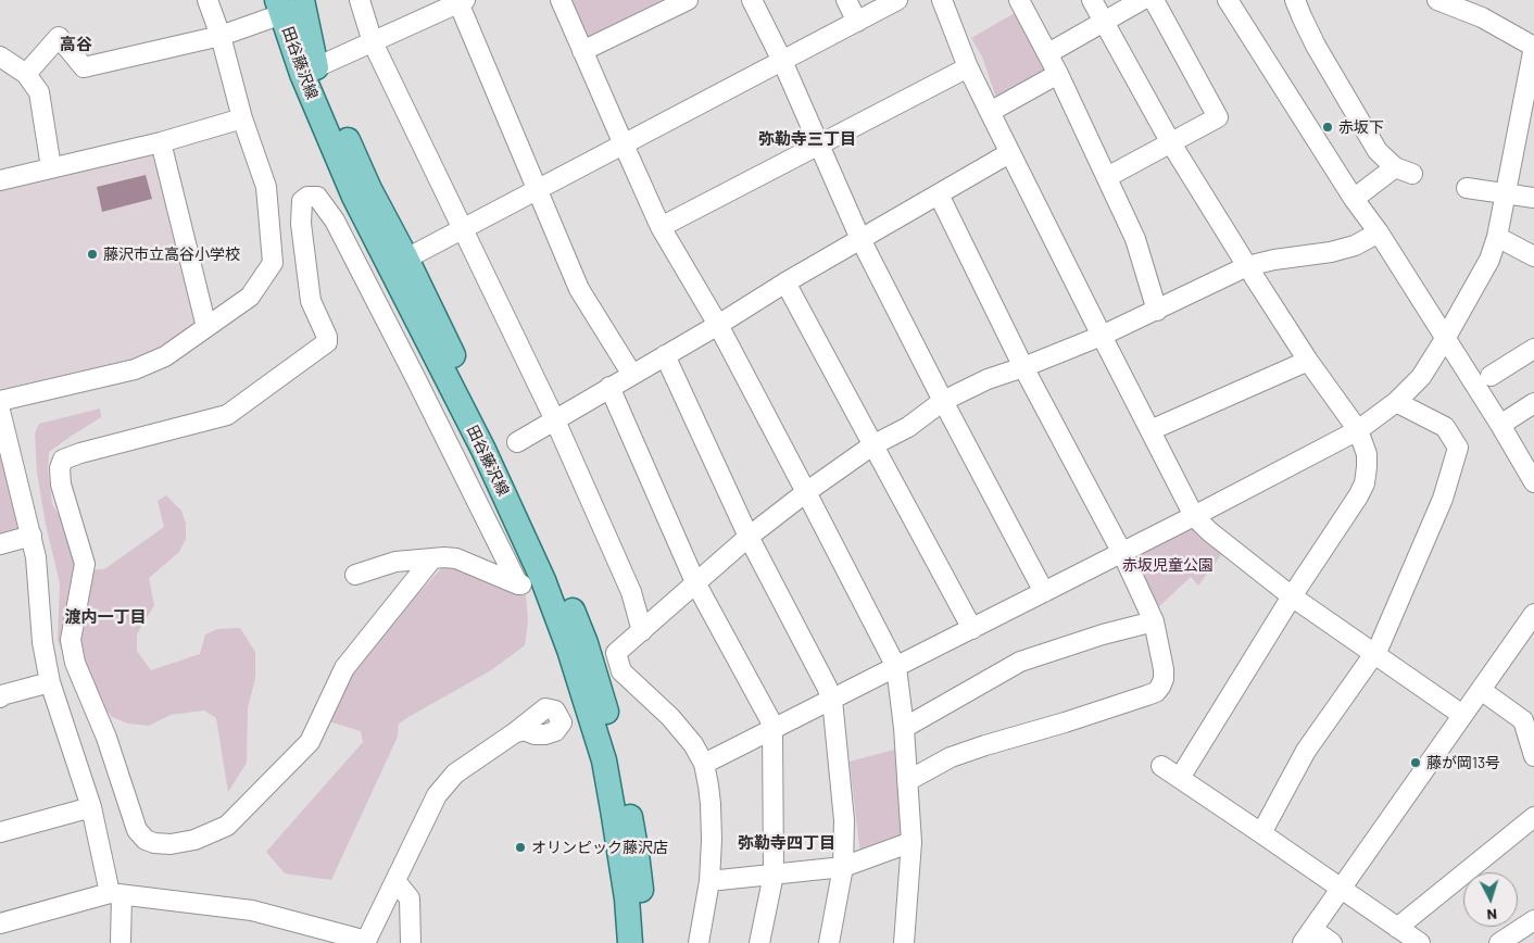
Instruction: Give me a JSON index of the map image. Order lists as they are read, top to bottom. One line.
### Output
{"streets":{"main road":["田谷藤沢線"]},"districts":["高谷","弥勒寺三丁目","渡内一丁目","弥勒寺四丁目"],"parks":["赤坂児童公園"],"places":["赤坂下","藤沢市立高谷小学校","藤が岡13号","オリンピック藤沢店"],"north":"bottom"}
